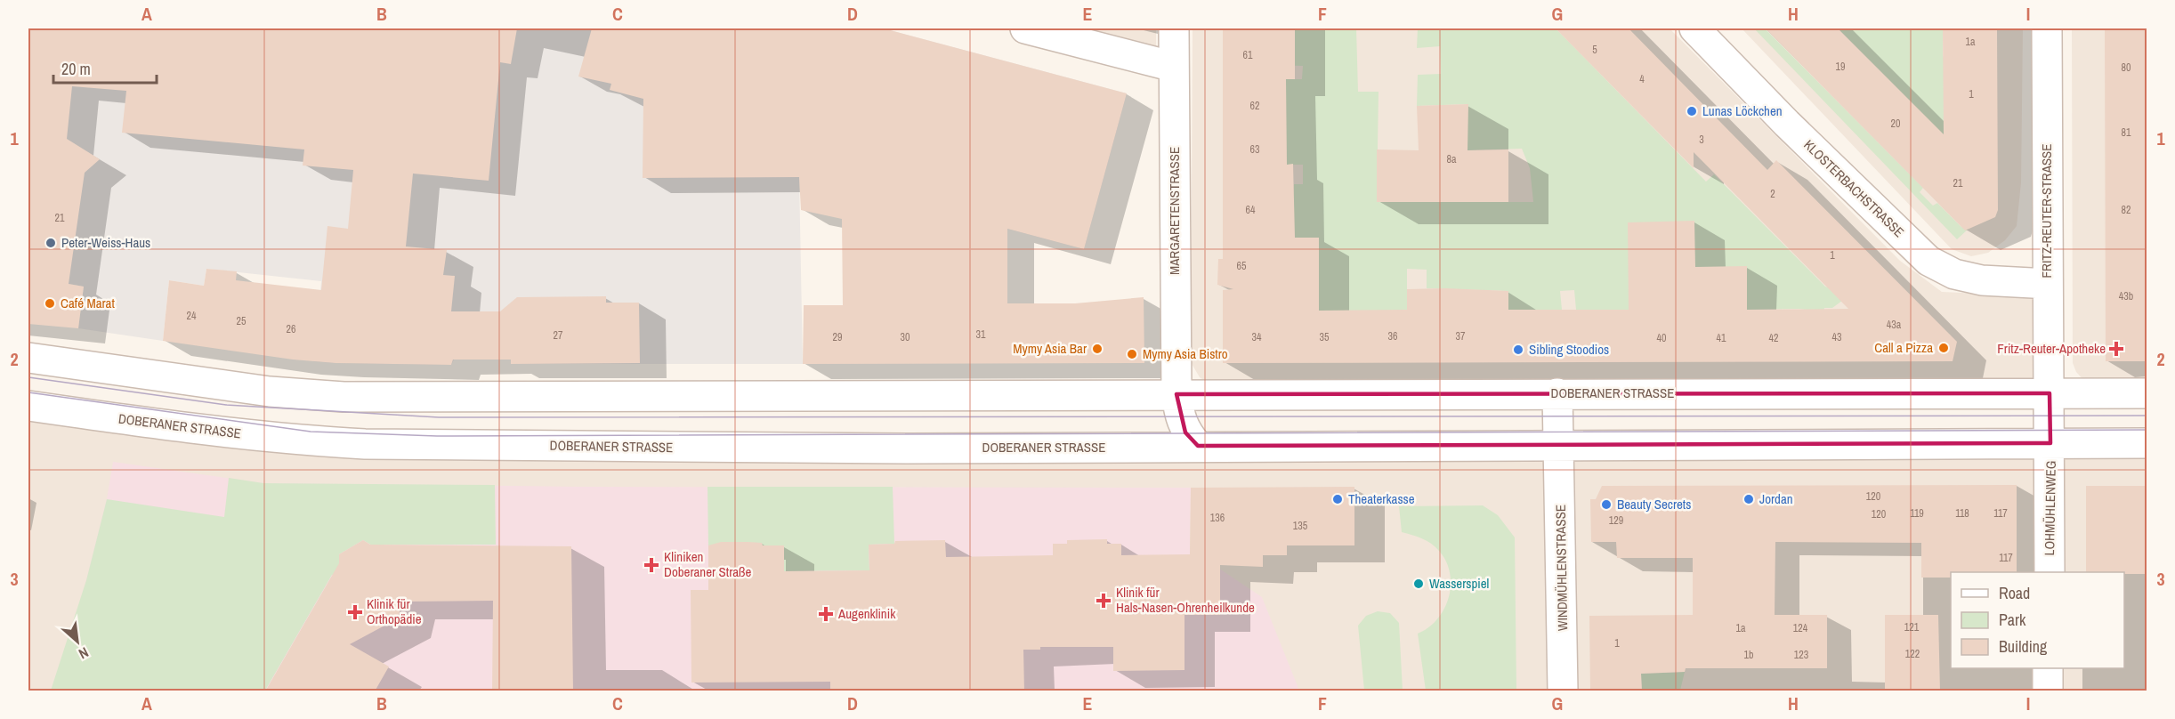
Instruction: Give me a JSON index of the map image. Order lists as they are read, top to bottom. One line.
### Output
{"streets":{"street":["KLOSTERBACHSTRASSE","MARGARETENSTRASSE","FRITZ-REUTER-STRASSE","DOBERANER STRASSE","LOHMÜHLENWEG","WINDMÜHLENSTRASSE"]},"crossings":[["KLOSTERBACHSTRASSE","FRITZ-REUTER-STRASSE"],["MARGARETENSTRASSE","DOBERANER STRASSE"],["FRITZ-REUTER-STRASSE","DOBERANER STRASSE"],["DOBERANER STRASSE","LOHMÜHLENWEG"],["DOBERANER STRASSE","WINDMÜHLENSTRASSE"]],"places":{"other":["Lunas Löckchen","Peter-Weiss-Haus","Café Marat","Call a Pizza","Mymy Asia Bar","Sibling Stoodios","Mymy Asia Bistro","Theaterkasse","Jordan","Beauty Secrets","Wasserspiel"],"health":["Fritz-Reuter-Apotheke","Kliniken Doberaner Straße","Klinik für Hals-Nasen-Ohrenheilkunde","Klinik für Orthopädie","Augenklinik"]},"house_numbers":["1a","5","61","19","80","4","1","62","20","81","3","63","8a","21","2","64","82","21","1","65","43b","24","25","43a","26","31","27","36","37","29","30","34","35","43","40","41","42","120","119","118","117","120","136","129","135","117","121","1a","124","1","122","1b","123"],"legend":["Road","Park","Building"],"scale_bar":"20 m","north":"bottom right","grid":{"columns":["A","B","C","D","E","F","G","H","I"],"rows":["1","2","3"]}}
